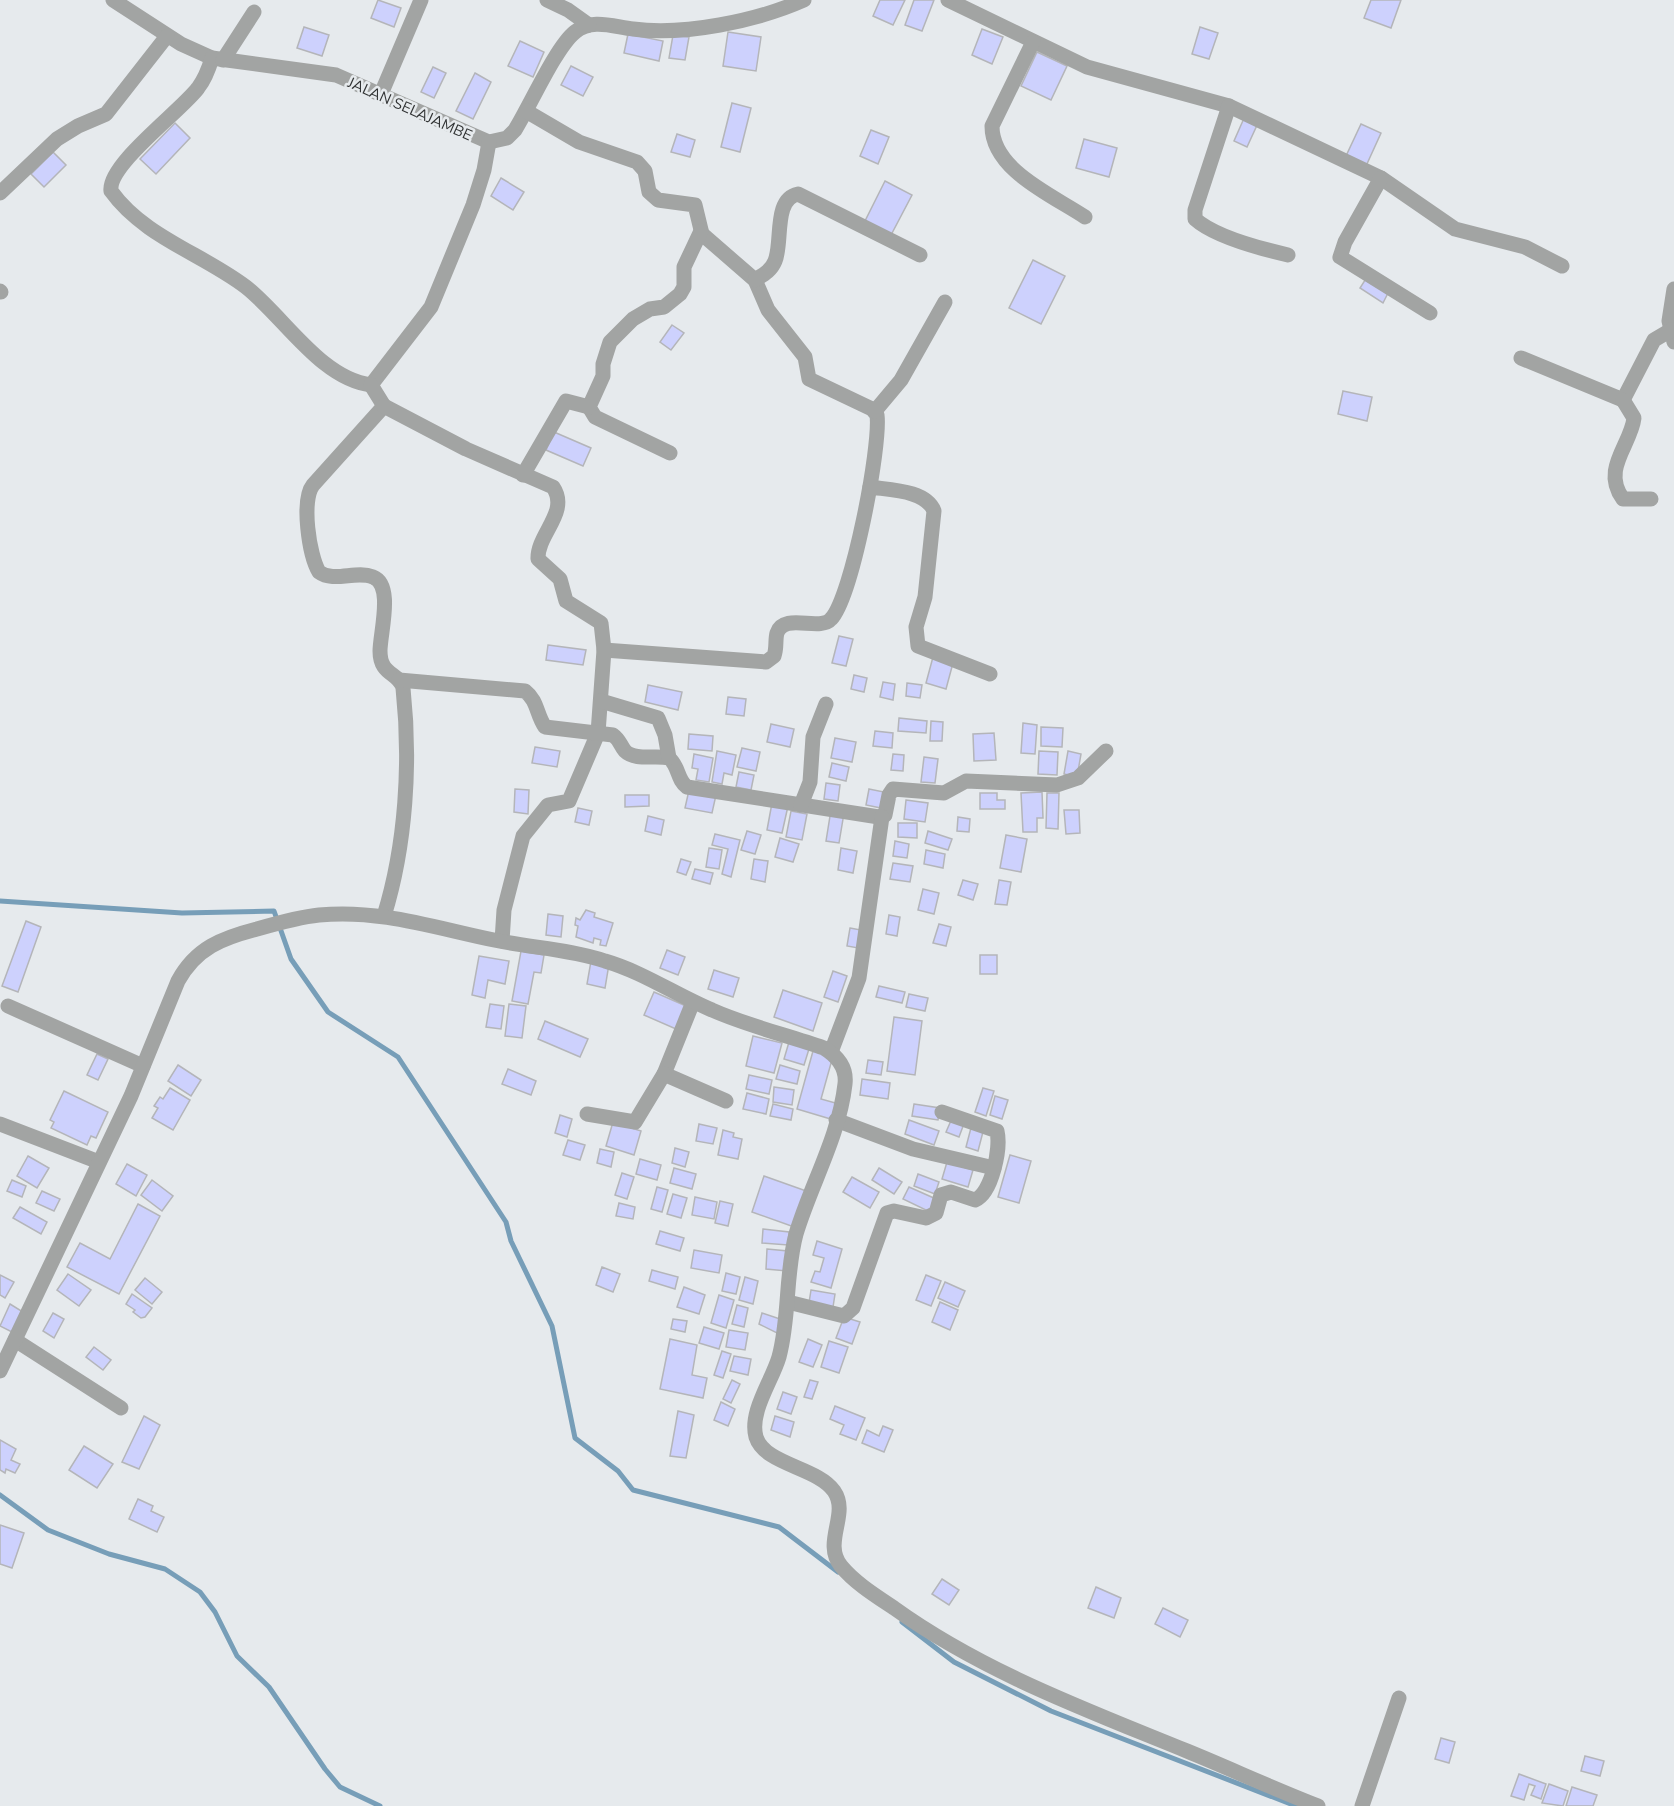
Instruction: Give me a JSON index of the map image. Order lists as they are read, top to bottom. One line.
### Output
{"streets":{"street":["JALAN SELAJAMBE"]}}
